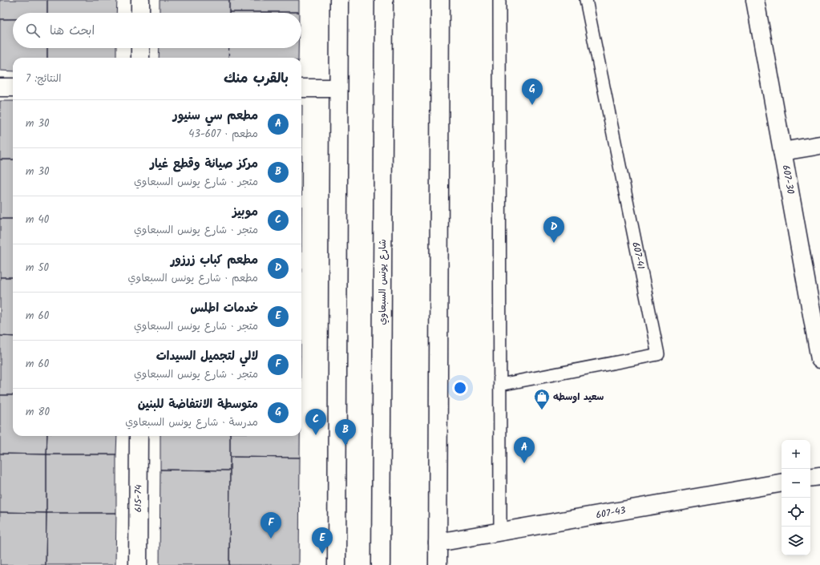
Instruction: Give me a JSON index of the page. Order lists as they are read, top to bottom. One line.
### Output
{"streets":{"street":["607-30","شارع يونس السبعاوي","615-74","607-43"],"lane":["607-41"]},"places":{"shop":["سعيد اوسطه"]},"page":{"search":"ابحث هنا","heading":["بالقرب منك","النتائج: 7"],"pins":["G","D","C","B","A","F","E"],"list":[{"mark":"A","name":"مطعم سي سنيور","note":"مطعم · 607-43","value":"30 m"},{"mark":"B","name":"مركز صيانة وقطع غيار","note":"متجر · شارع يونس السبعاوي","value":"30 m"},{"mark":"C","name":"موبيز","note":"متجر · شارع يونس السبعاوي","value":"40 m"},{"mark":"D","name":"مطعم كباب زرزور","note":"مطعم · شارع يونس السبعاوي","value":"50 m"},{"mark":"E","name":"خدمات اطلس","note":"متجر · شارع يونس السبعاوي","value":"60 m"},{"mark":"F","name":"لالي لتجميل السيدات","note":"متجر · شارع يونس السبعاوي","value":"60 m"},{"mark":"G","name":"متوسطة الانتفاضة للبنين","note":"مدرسة · شارع يونس السبعاوي","value":"80 m"}],"map_buttons":["+","−"]}}
